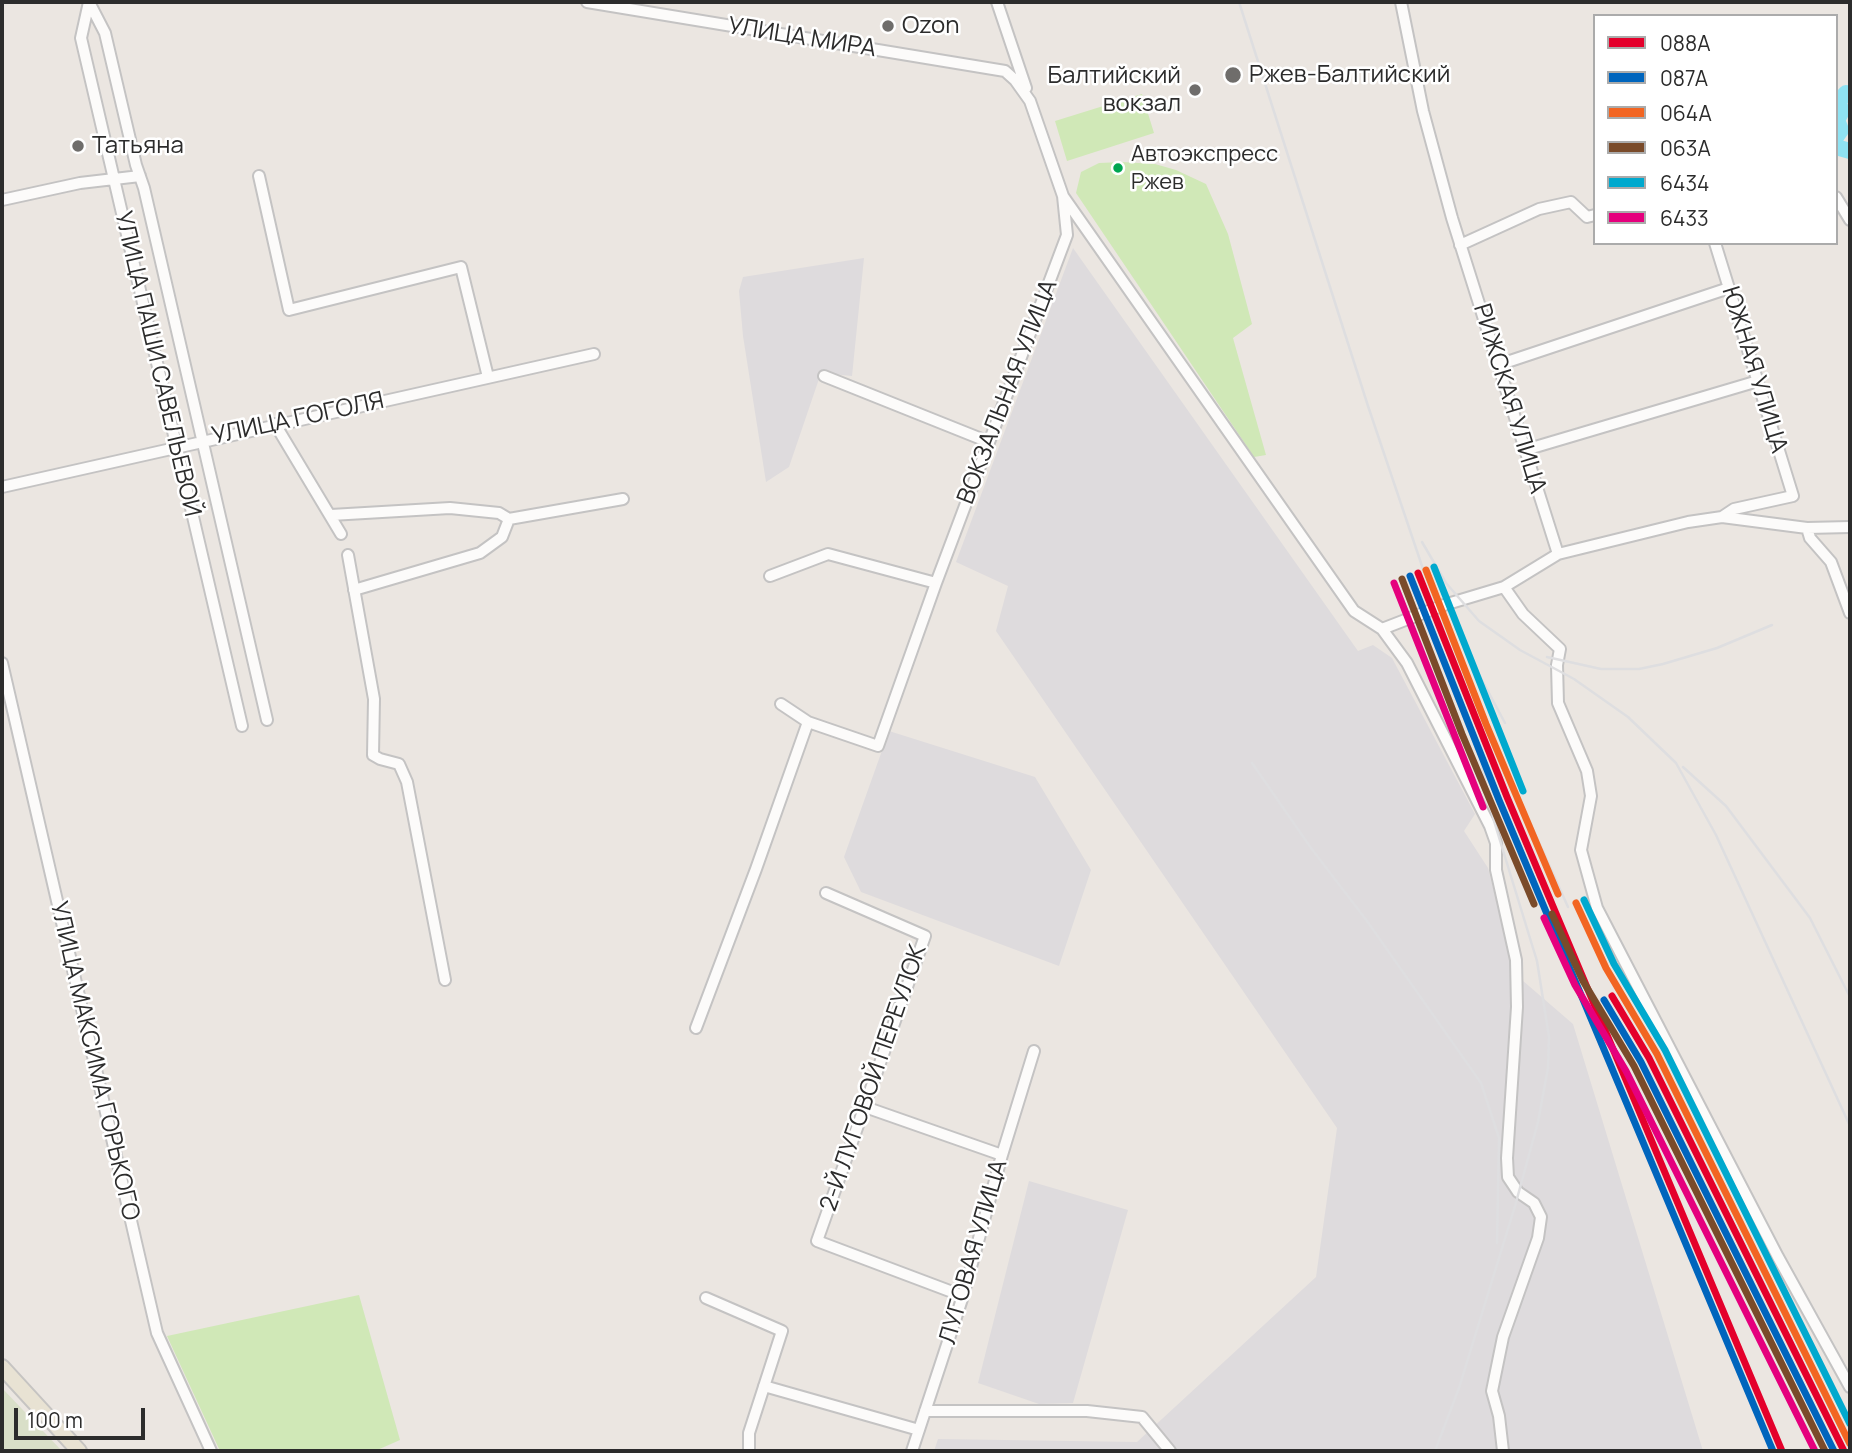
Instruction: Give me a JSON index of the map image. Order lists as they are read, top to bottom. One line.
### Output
{"streets":{"street":["УЛИЦА МИРА","УЛИЦА ПАШИ САВЕЛЬЕВОЙ","ЮЖНАЯ УЛИЦА","ВОКЗАЛЬНАЯ УЛИЦА","РИЖСКАЯ УЛИЦА","УЛИЦА ГОГОЛЯ","УЛИЦА МАКСИМА ГОРЬКОГО","2-Й ЛУГОВОЙ ПЕРЕУЛОК","ЛУГОВАЯ УЛИЦА"]},"crossings":[["УЛИЦА МИРА","ВОКЗАЛЬНАЯ УЛИЦА"],["УЛИЦА ПАШИ САВЕЛЬЕВОЙ","УЛИЦА ГОГОЛЯ"],["2-Й ЛУГОВОЙ ПЕРЕУЛОК","ЛУГОВАЯ УЛИЦА"]],"places":["Ozon","Ржев-Балтийский","Балтийский вокзал","Татьяна","Автоэкспресс Ржев"],"lines":["transit line 6434","transit line 064А","transit line 088А","transit line 087А","transit line 063А","transit line 6433"],"legend":["088А","087А","064А","063А","6434","6433"],"scale_bar":"100 m"}
